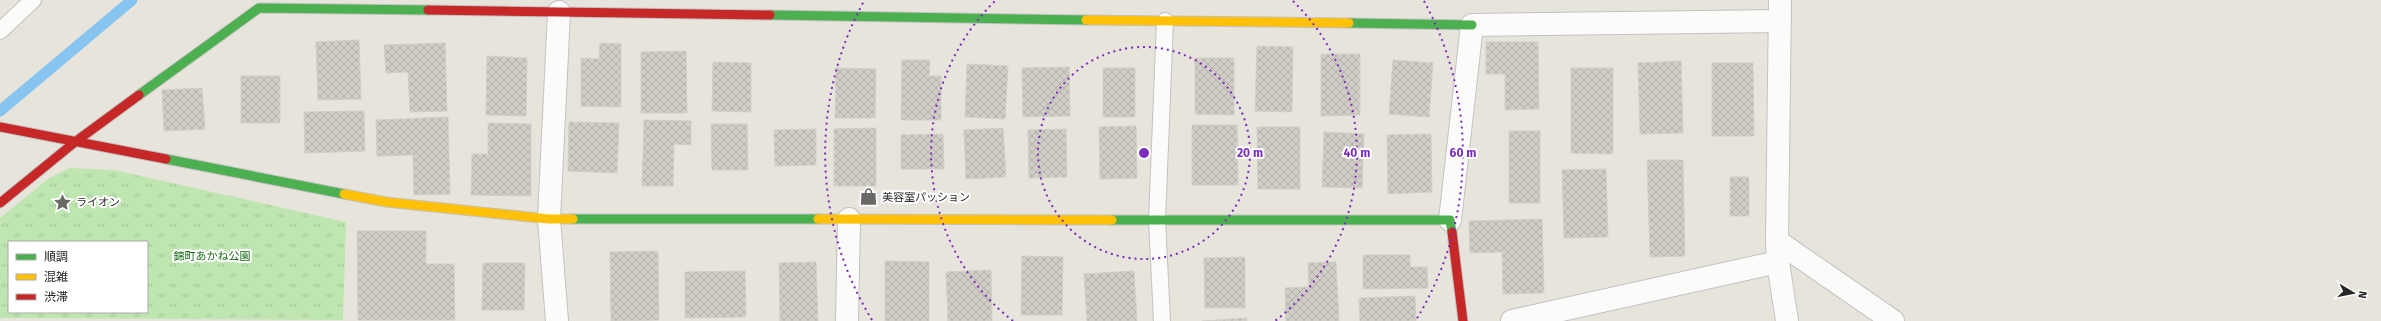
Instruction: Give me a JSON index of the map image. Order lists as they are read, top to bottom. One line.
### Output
{"parks":["錦町あかね公園"],"places":{"shop":["美容室パッション"],"place":["ライオン"]},"legend":["順調","混雑","渋滞"],"north":"right","rings":["20 m","40 m","60 m"]}
